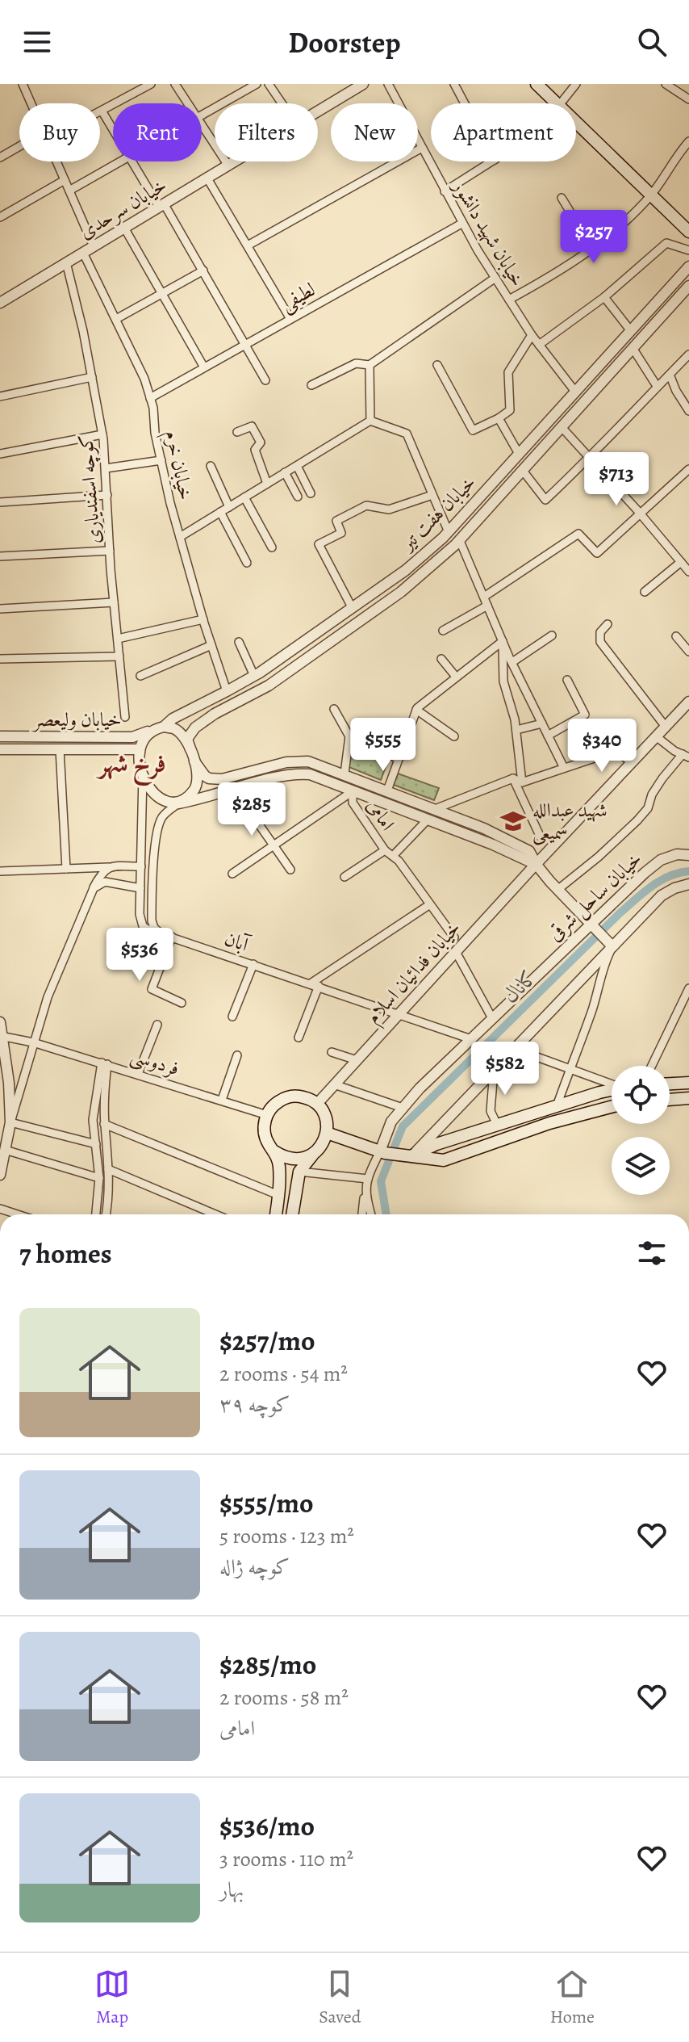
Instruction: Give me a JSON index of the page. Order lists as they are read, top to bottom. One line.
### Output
{"streets":{"street":["خیابان سرحدی","خیابان شهید دانشور","لطیفی","خیابان خرم","کوچه اسفندیاری","خیابان هفت تیر","خیابان ولیعصر","امامی","خیابان ساحل شرقی","آبان","خیابان فدائیان اسلام","فردوسی"]},"crossings":[["خیابان سرحدی","خیابان خرم"],["خیابان سرحدی","کوچه اسفندیاری"],["خیابان شهید دانشور","لطیفی"],["خیابان شهید دانشور","خیابان هفت تیر"],["لطیفی","خیابان خرم"],["خیابان خرم","خیابان هفت تیر"],["خیابان هفت تیر","خیابان ولیعصر"],["خیابان ساحل شرقی","آبان"],["آبان","خیابان فدائیان اسلام"],["خیابان فدائیان اسلام","فردوسی"]],"districts":["فرخ شهر"],"water":["کانال"],"places":{"school or university":["شهید عبدالله سمیعی"]},"page":{"header":"Doorstep","chip":["Buy","Rent","Filters","New","Apartment"],"price":["$257","$713","$555","$340","$285","$536","$582"],"heading":"7 homes","list":[{"name":"$257/mo","note":"2 rooms · 54 m² · کوچه ۳۹"},{"name":"$555/mo","note":"5 rooms · 123 m² · کوچه ژاله"},{"name":"$285/mo","note":"2 rooms · 58 m² · امامی"},{"name":"$536/mo","note":"3 rooms · 110 m² · بهار"}],"tabs":["Map","Saved","Home"]}}
